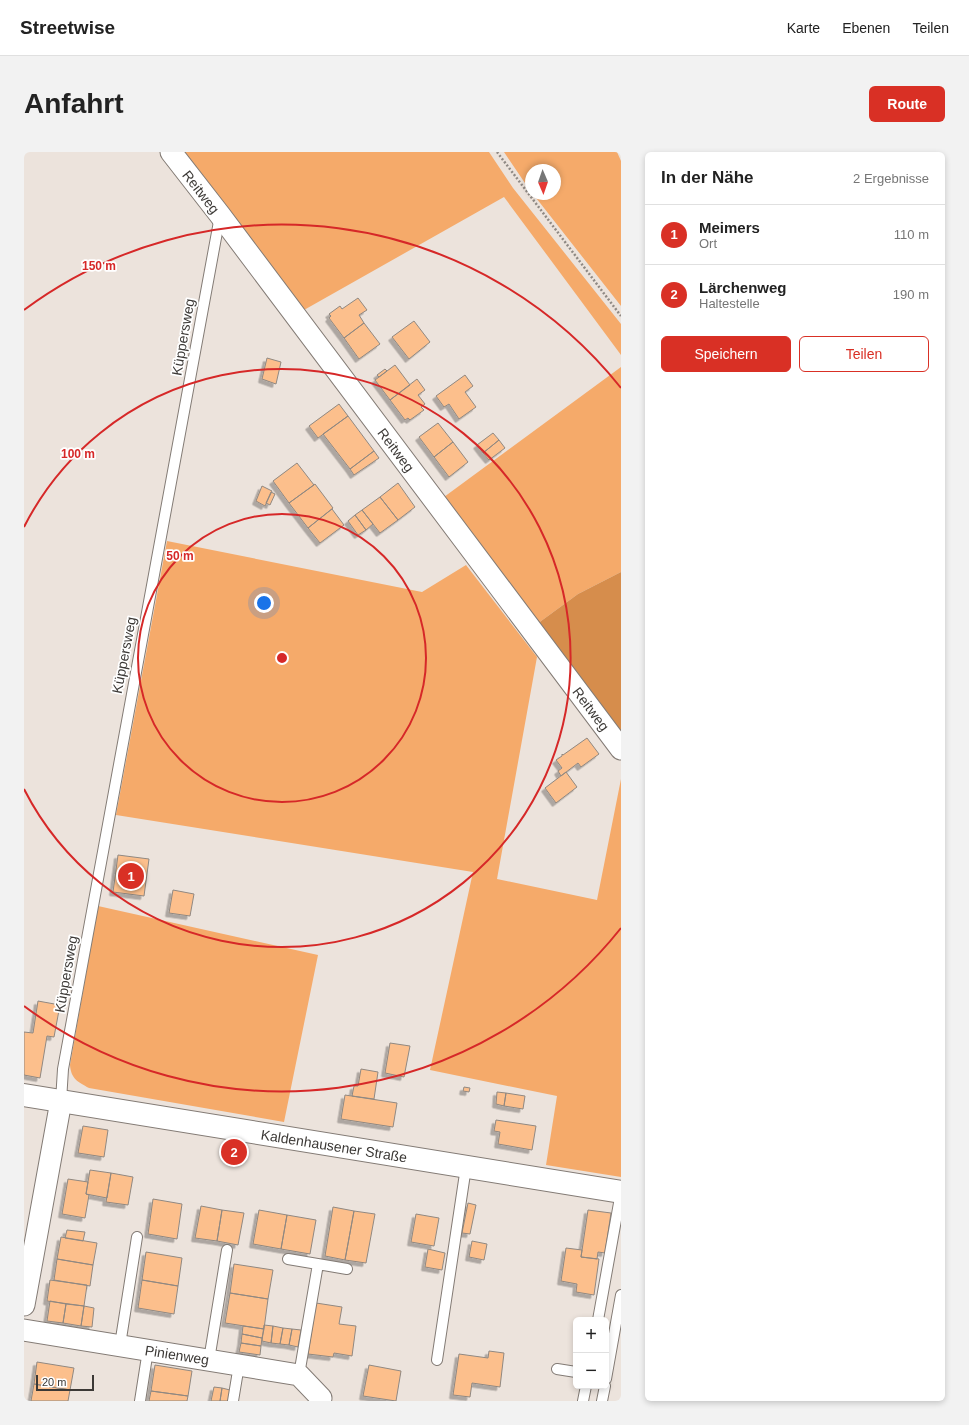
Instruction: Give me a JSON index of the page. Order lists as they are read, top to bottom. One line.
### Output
{"streets":{"main road":["Kaldenhausener Straße"],"street":["Reitweg","Pinienweg"],"lane":["Küppersweg"]},"crossings":[["Reitweg","Küppersweg"],["Küppersweg","Kaldenhausener Straße"]],"scale_bar":"20 m","north":"bottom","page":{"header":"Streetwise","nav":["Karte","Ebenen","Teilen"],"buttons":["Route",["Speichern","Teilen"]],"title":"Anfahrt","heading":["In der Nähe","2 Ergebnisse"],"list":[{"mark":"1","name":"Meimers","note":"Ort","value":"110 m"},{"mark":"2","name":"Lärchenweg","note":"Haltestelle","value":"190 m"}],"pins":["1","2"],"map_buttons":["+","−"],"scale":"20 m"},"rings":["150 m","100 m","50 m"]}
